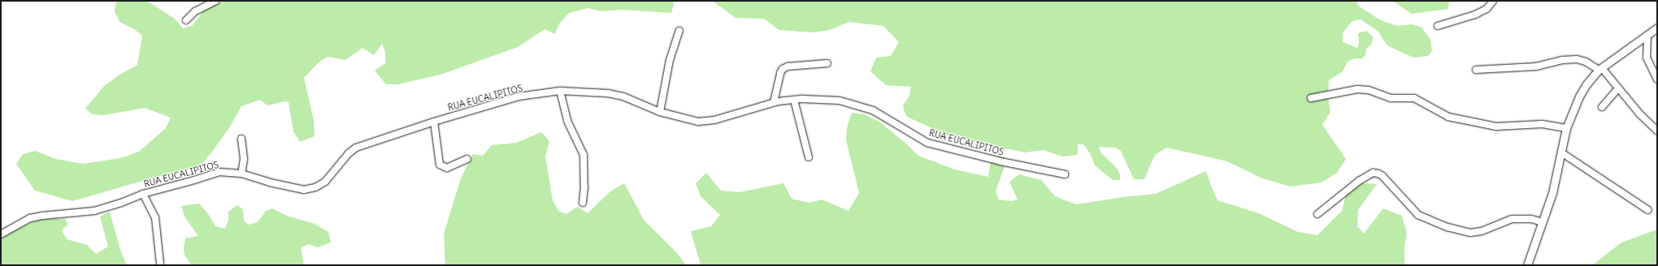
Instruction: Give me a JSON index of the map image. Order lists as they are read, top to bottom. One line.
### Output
{"streets":{"street":["RUA EUCALIPITOS"]}}
